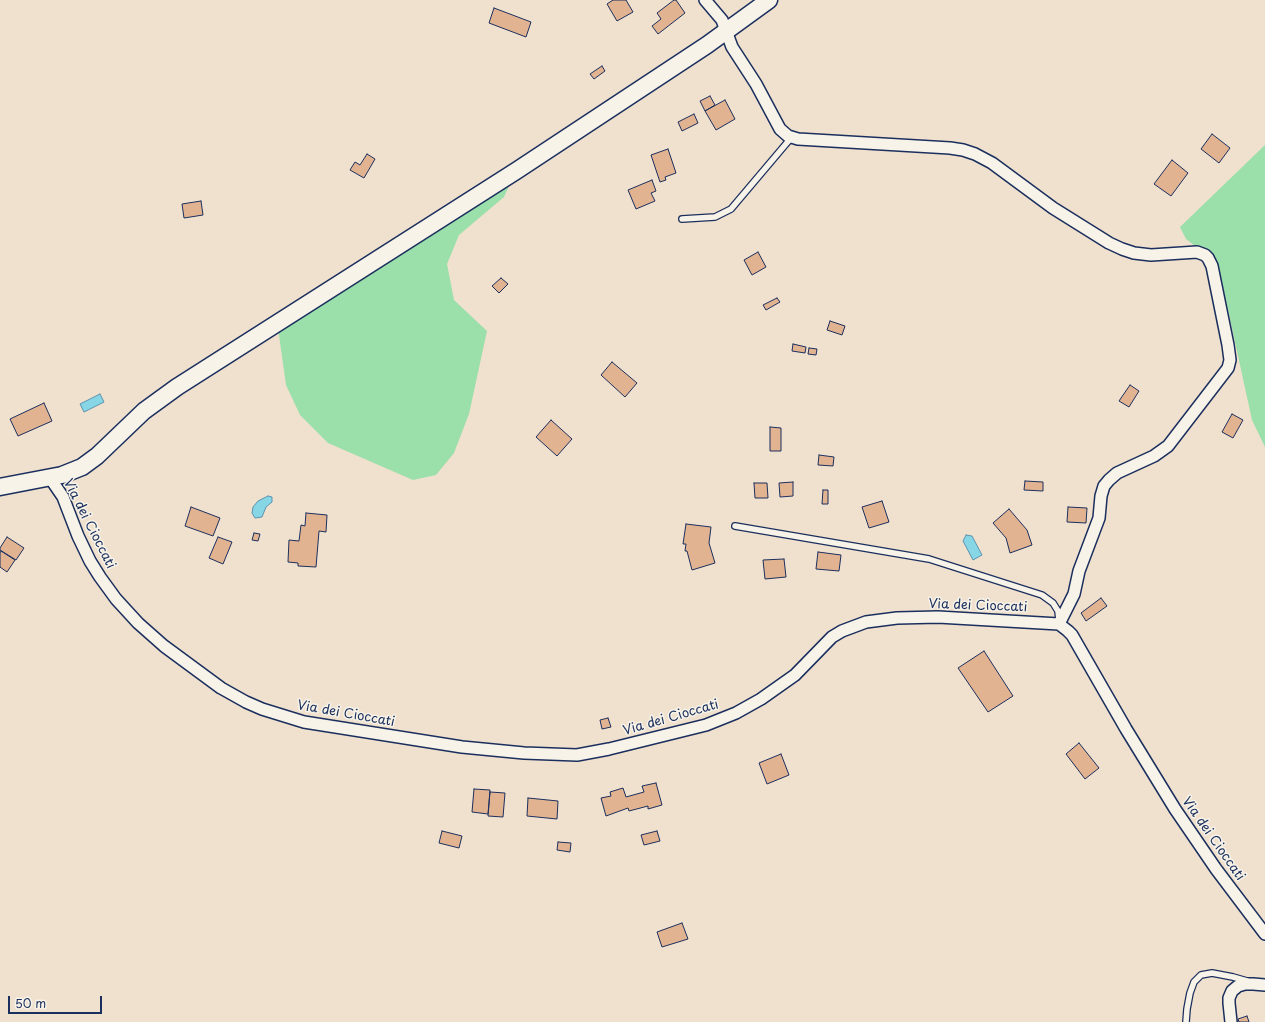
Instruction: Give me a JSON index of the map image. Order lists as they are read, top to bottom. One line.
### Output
{"streets":{"street":["Via dei Cioccati"]},"scale_bar":"50 m"}
